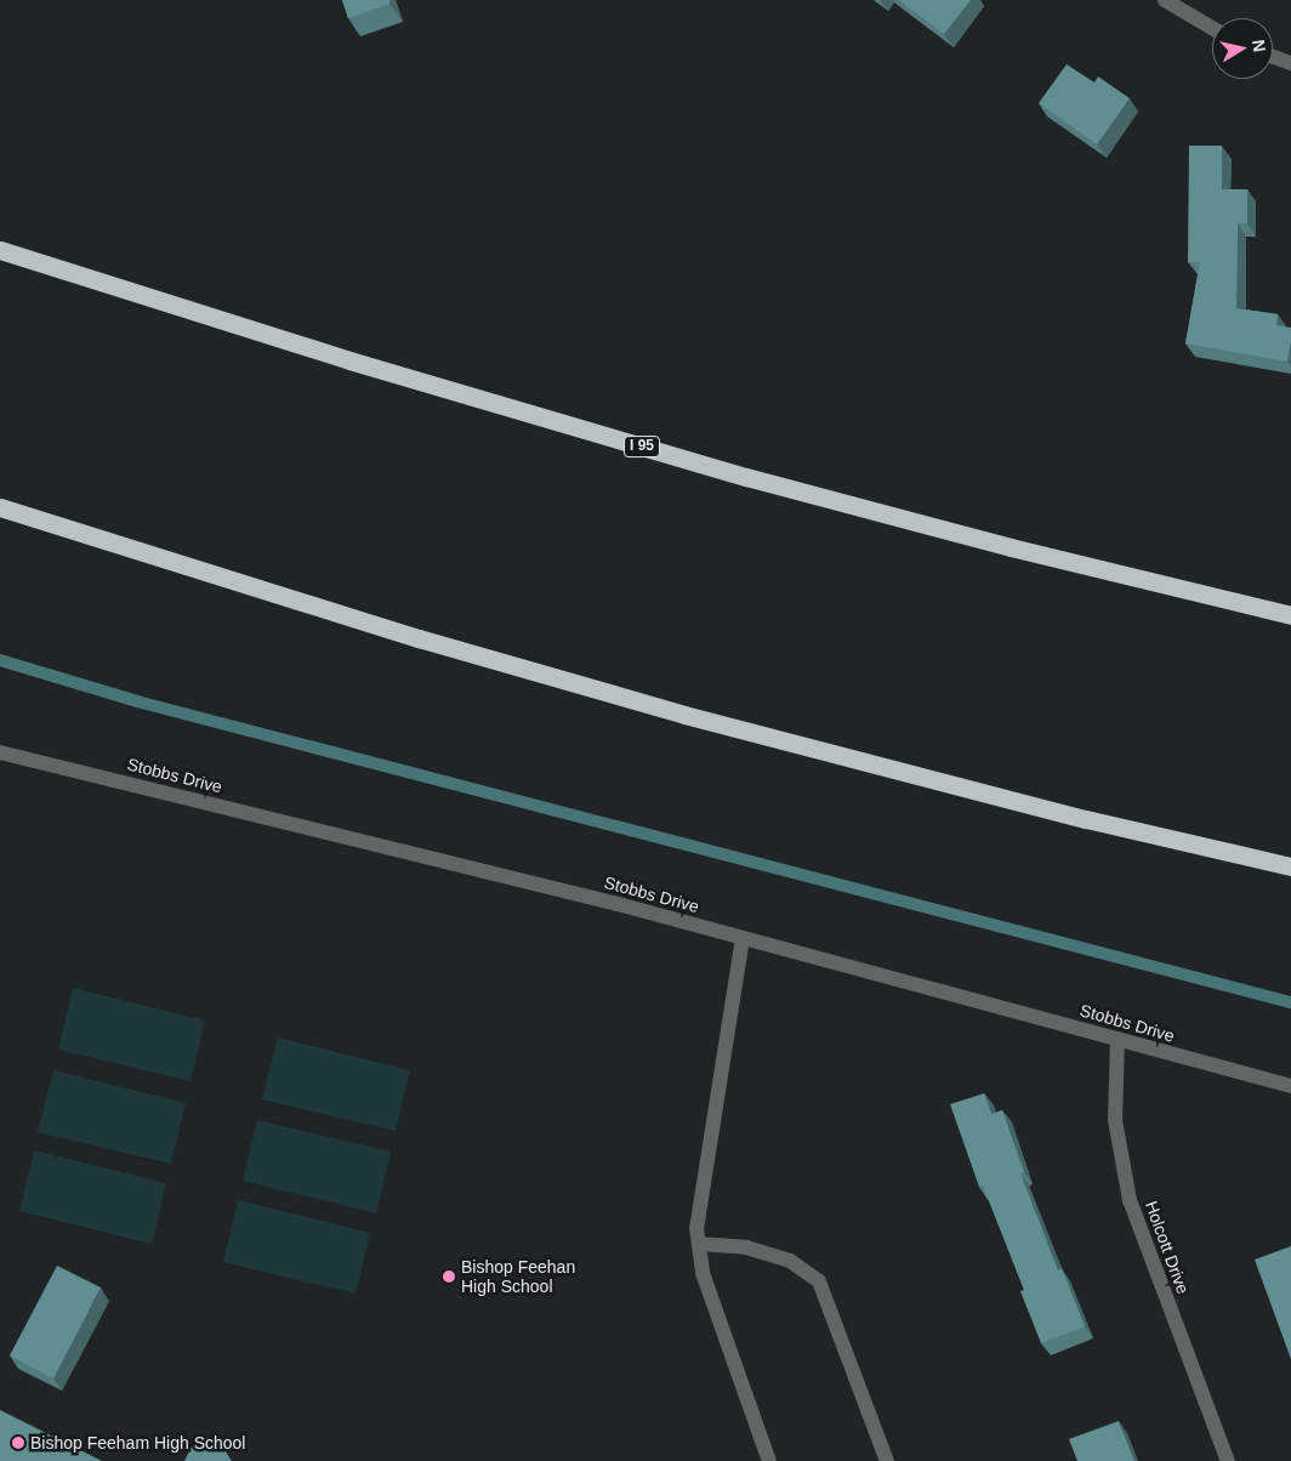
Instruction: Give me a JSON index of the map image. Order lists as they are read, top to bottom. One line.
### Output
{"streets":{"highway":["I 95"],"street":["Stobbs Drive","Holcott Drive"]},"crossings":[["Stobbs Drive","Holcott Drive"]],"places":["Bishop Feehan High School","Bishop Feeham High School"],"north":"right"}
